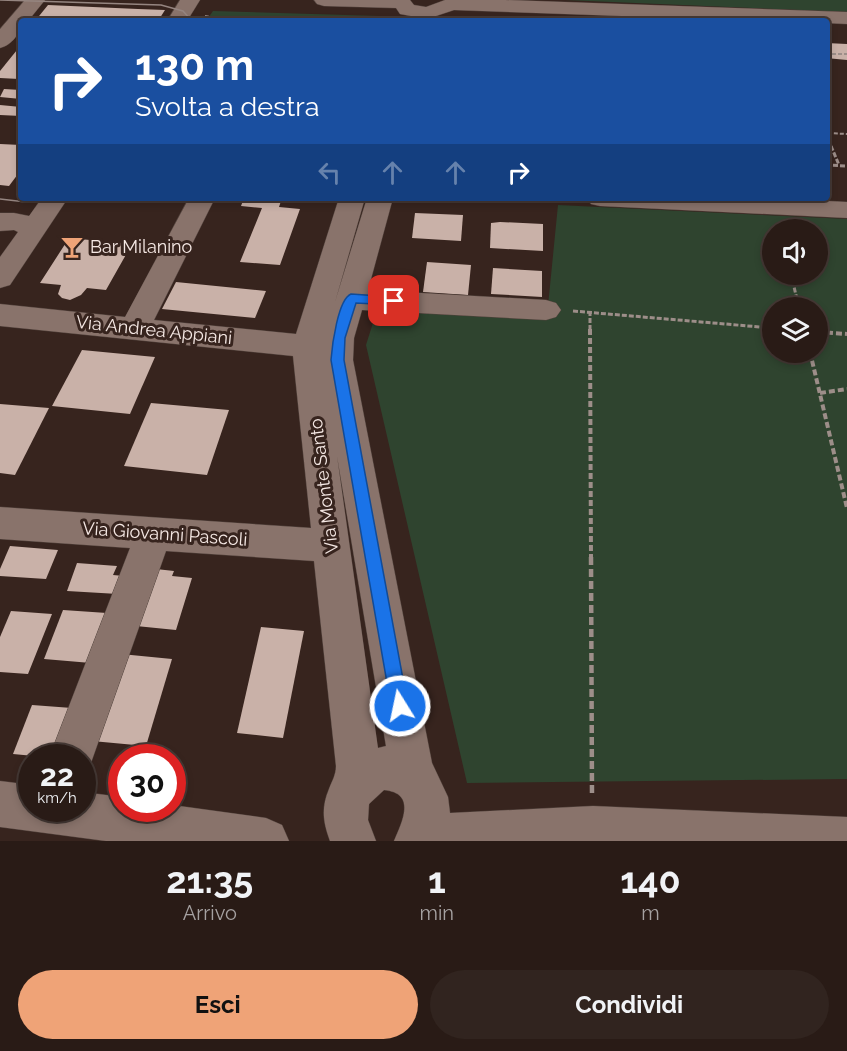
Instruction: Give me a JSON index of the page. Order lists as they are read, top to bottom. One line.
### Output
{"streets":{"street":["Via Andrea Appiani","Via Monte Santo","Via Giovanni Pascoli"]},"crossings":[["Via Andrea Appiani","Via Monte Santo"],["Via Monte Santo","Via Giovanni Pascoli"]],"places":{"bar":["Bar Milanino"]},"page":{"turn":["130 m","Svolta a destra"],"speed":"22 km/h","limit":"30","eta":["21:35","Arrivo","1","min","140","m"],"buttons":["Esci","Condividi"]}}
